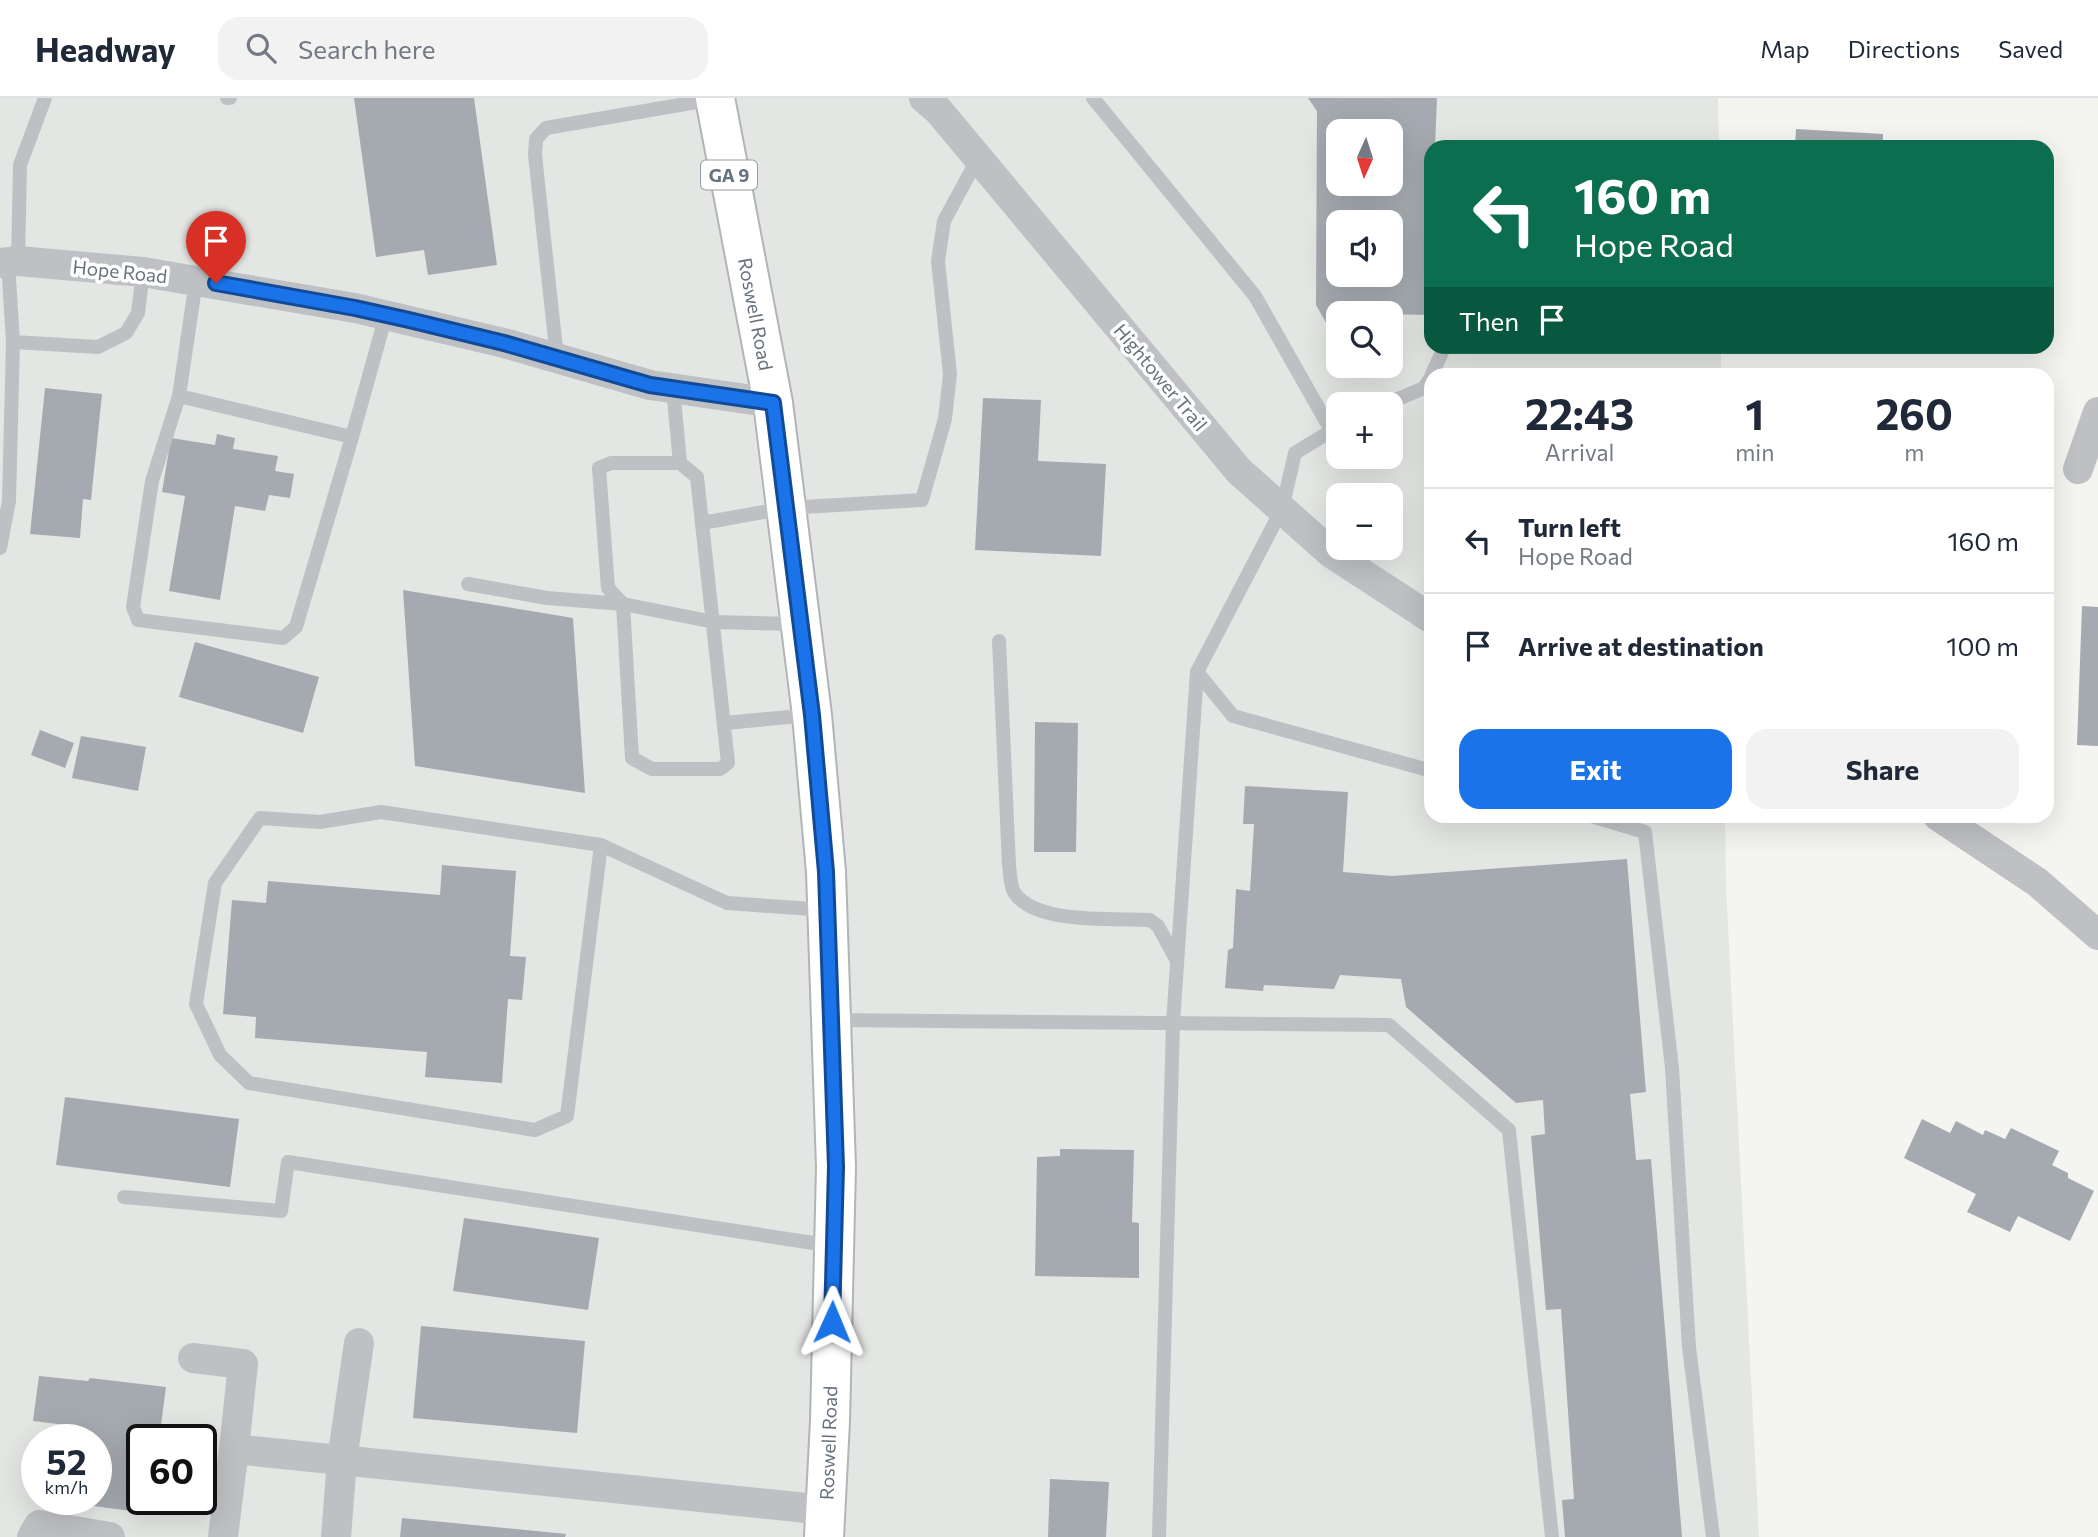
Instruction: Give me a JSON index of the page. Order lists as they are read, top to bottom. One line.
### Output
{"streets":{"main road":["GA 9","Roswell Road"],"street":["Hope Road","Hightower Trail"]},"crossings":[["Hope Road","Roswell Road"]],"north":"bottom","page":{"header":"Headway","search":"Search here","nav":["Map","Directions","Saved"],"map_buttons":["+","−"],"turn":["160 m","Hope Road"],"then":"Then","eta":["22:43","Arrival","1","min","260","m"],"list":[{"name":"Turn left","note":"Hope Road","value":"160 m"},{"name":"Arrive at destination","value":"100 m"}],"buttons":["Exit","Share"],"speed":"52 km/h","limit":"60"}}
